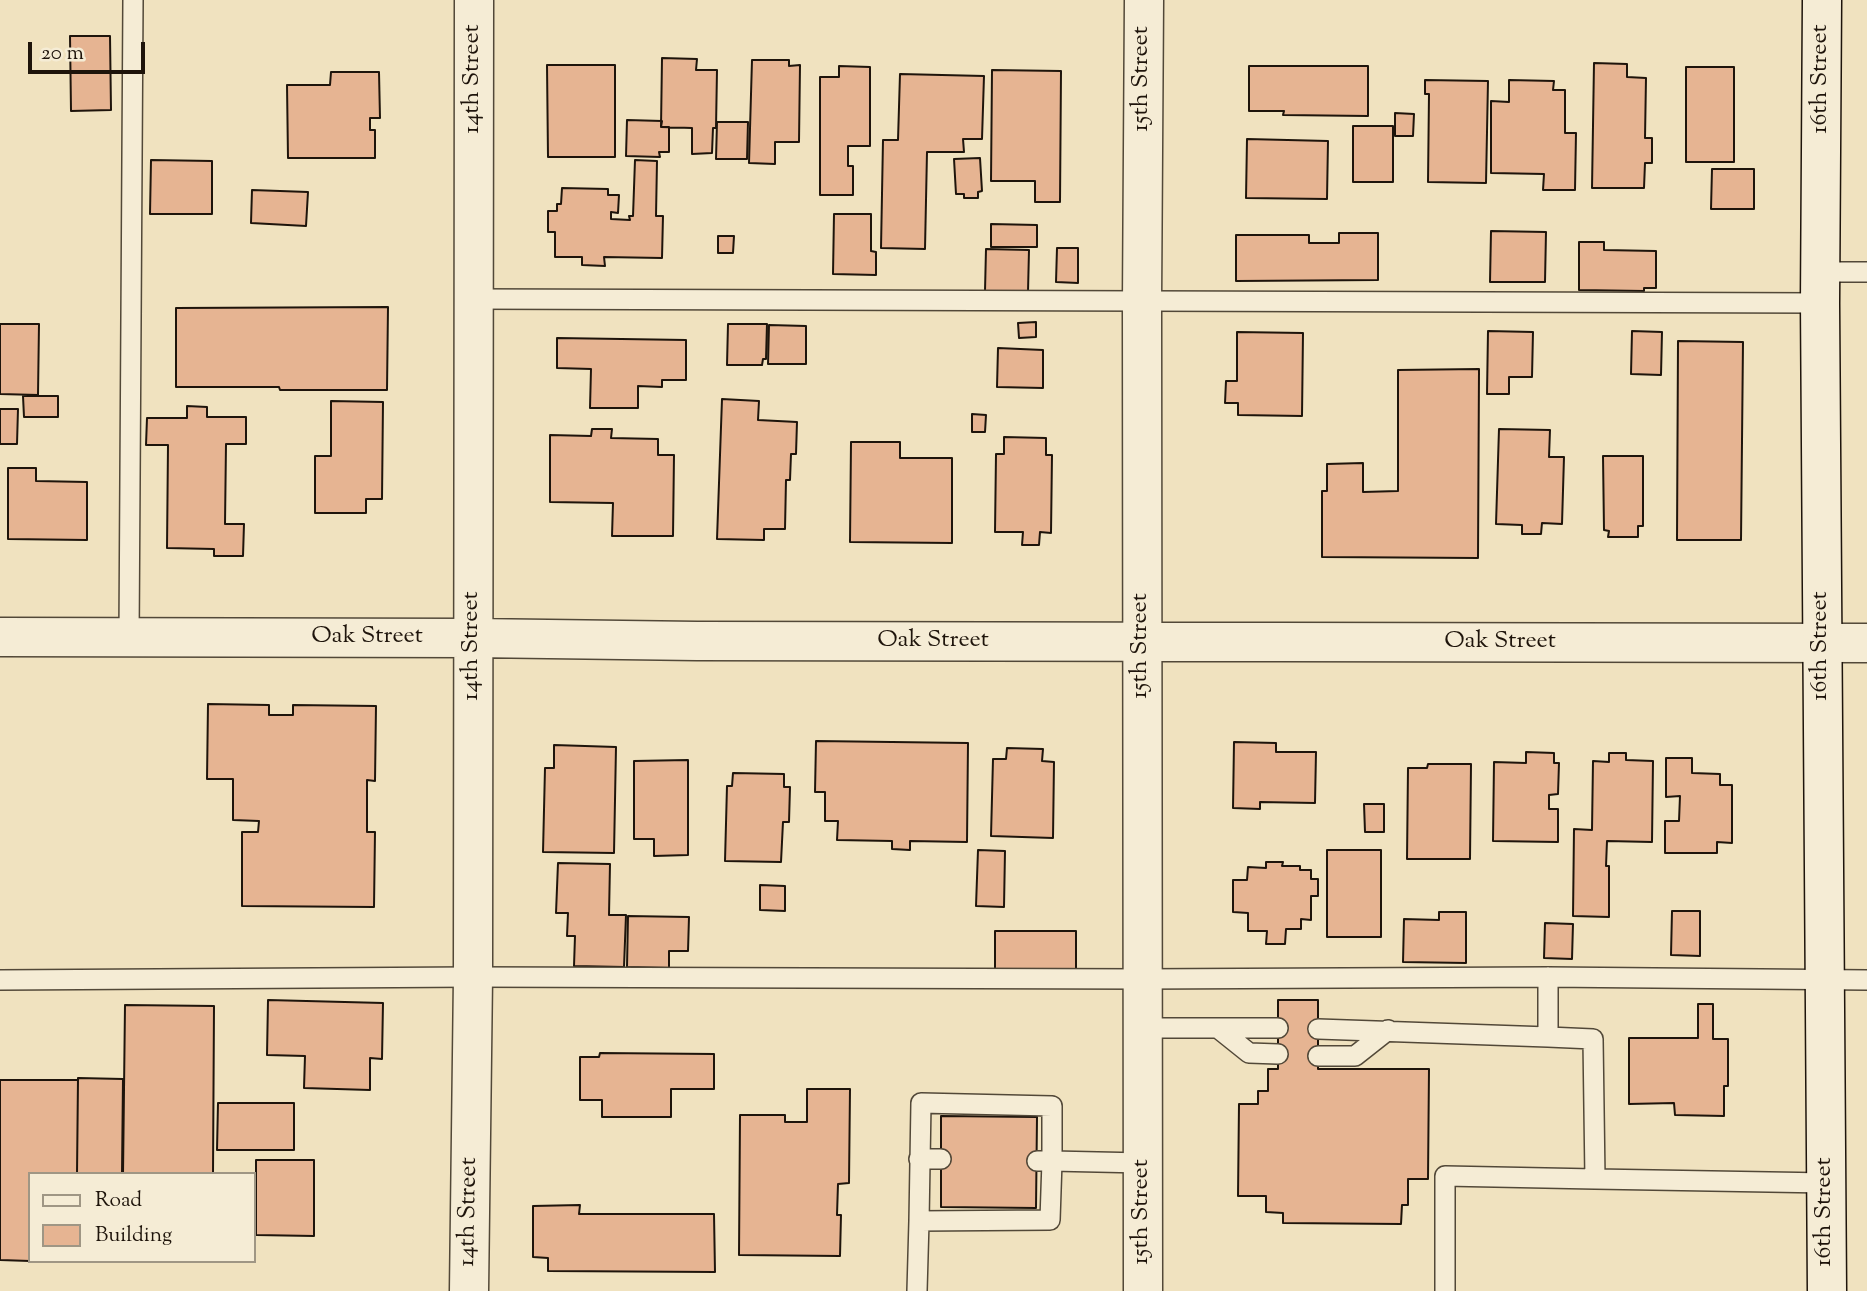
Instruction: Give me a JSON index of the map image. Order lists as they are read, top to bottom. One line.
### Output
{"streets":{"street":["14th Street","15th Street","16th Street","Oak Street"]},"crossings":[["14th Street","Oak Street"],["15th Street","Oak Street"],["16th Street","Oak Street"]],"legend":["Road","Building"],"scale_bar":"20 m"}
